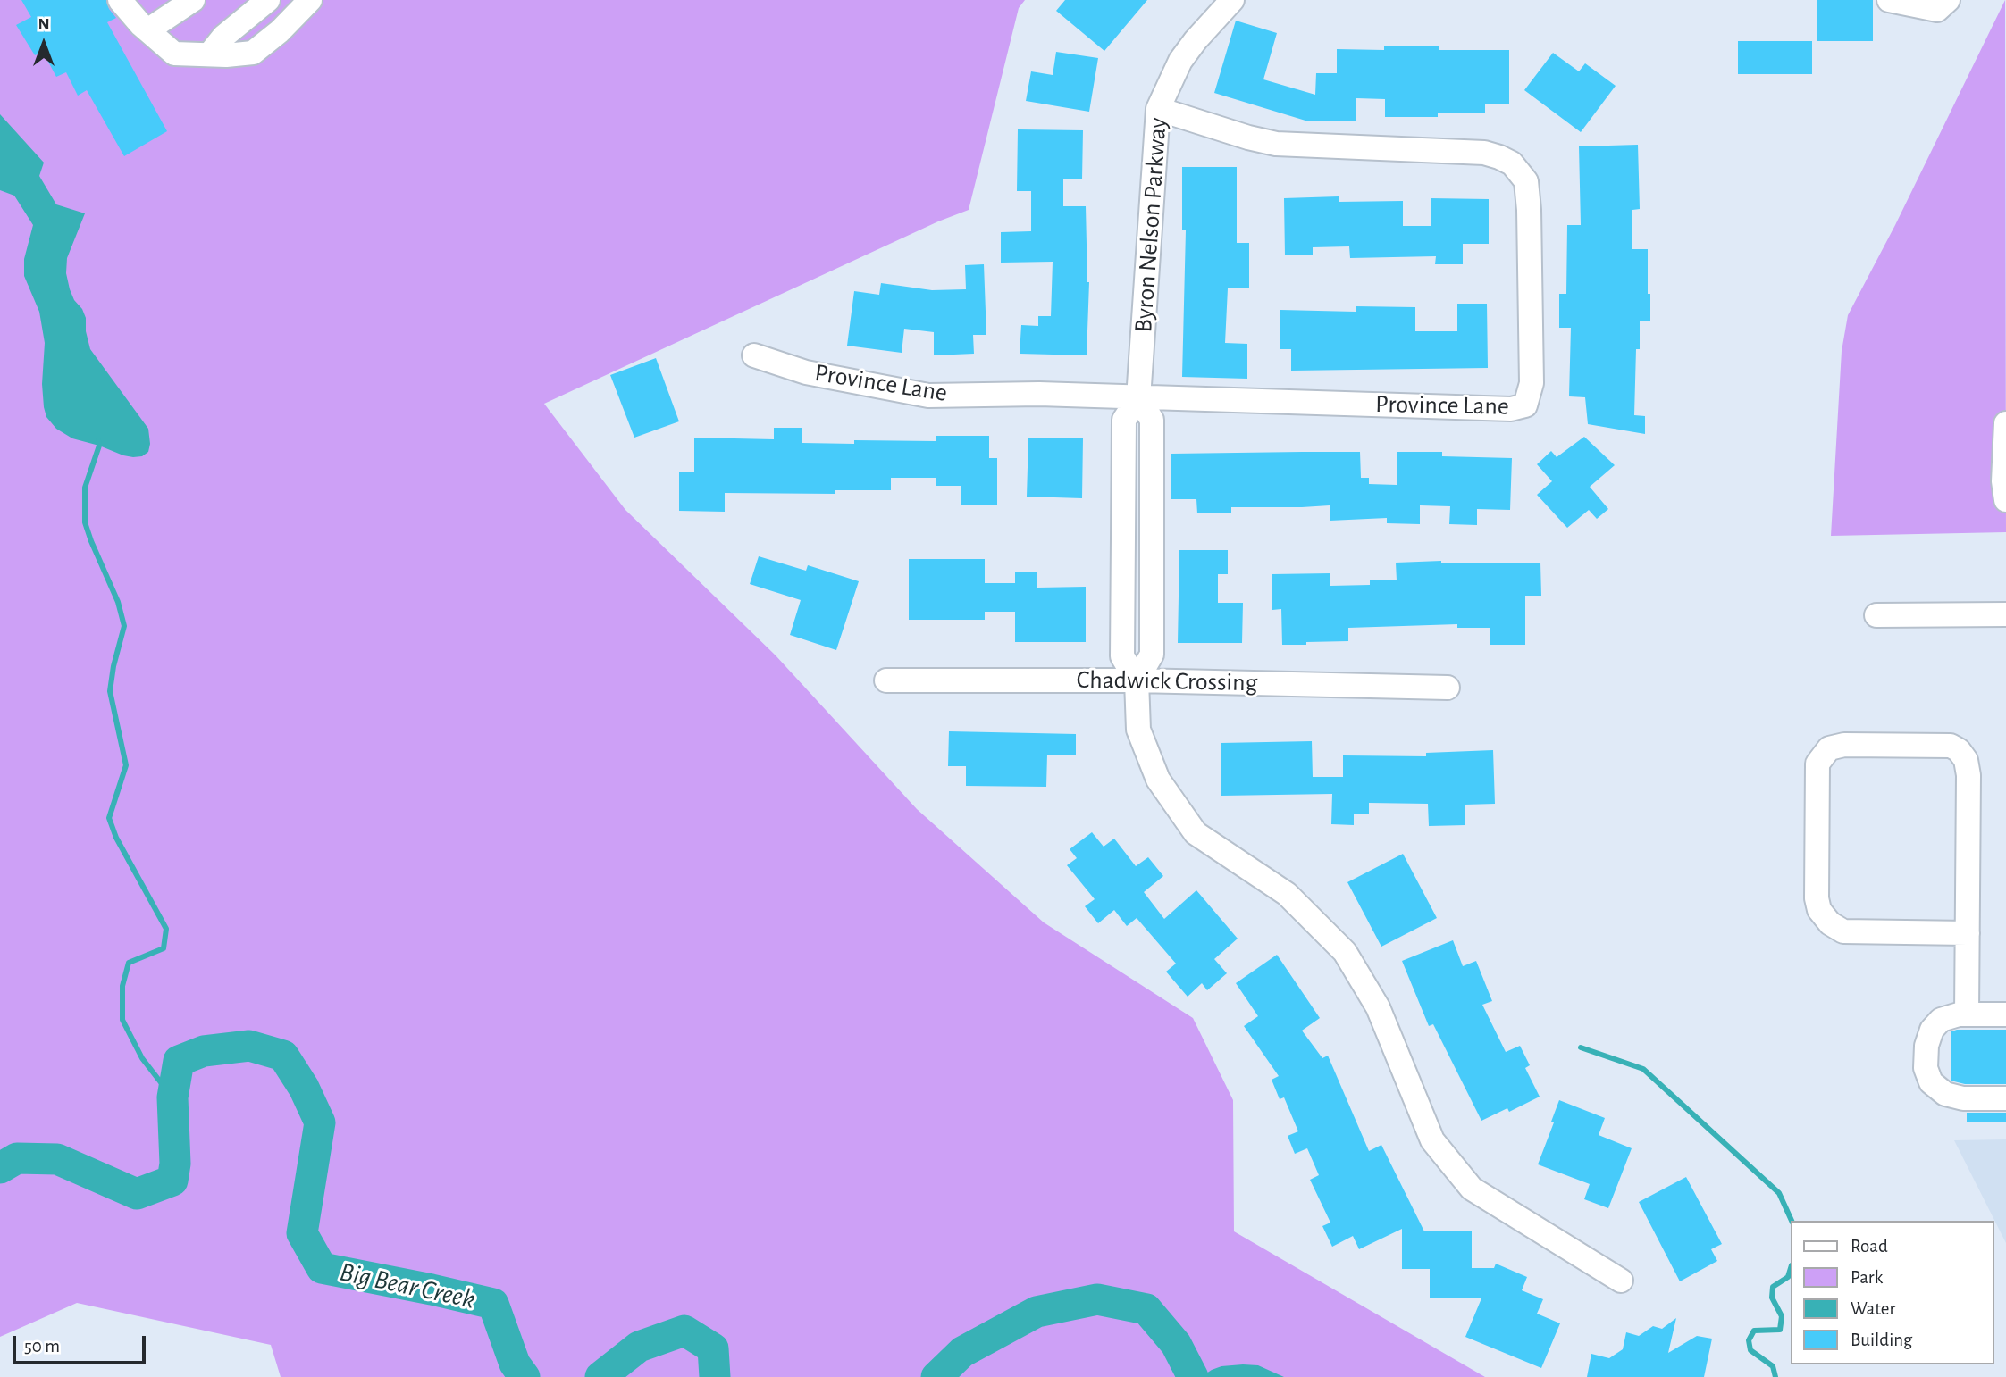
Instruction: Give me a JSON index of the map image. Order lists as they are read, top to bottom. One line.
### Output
{"streets":{"street":["Byron Nelson Parkway","Province Lane","Chadwick Crossing"]},"crossings":[["Byron Nelson Parkway","Province Lane"],["Byron Nelson Parkway","Chadwick Crossing"]],"water":["Big Bear Creek"],"legend":["Road","Park","Water","Building"],"scale_bar":"50 m","north":"top"}
